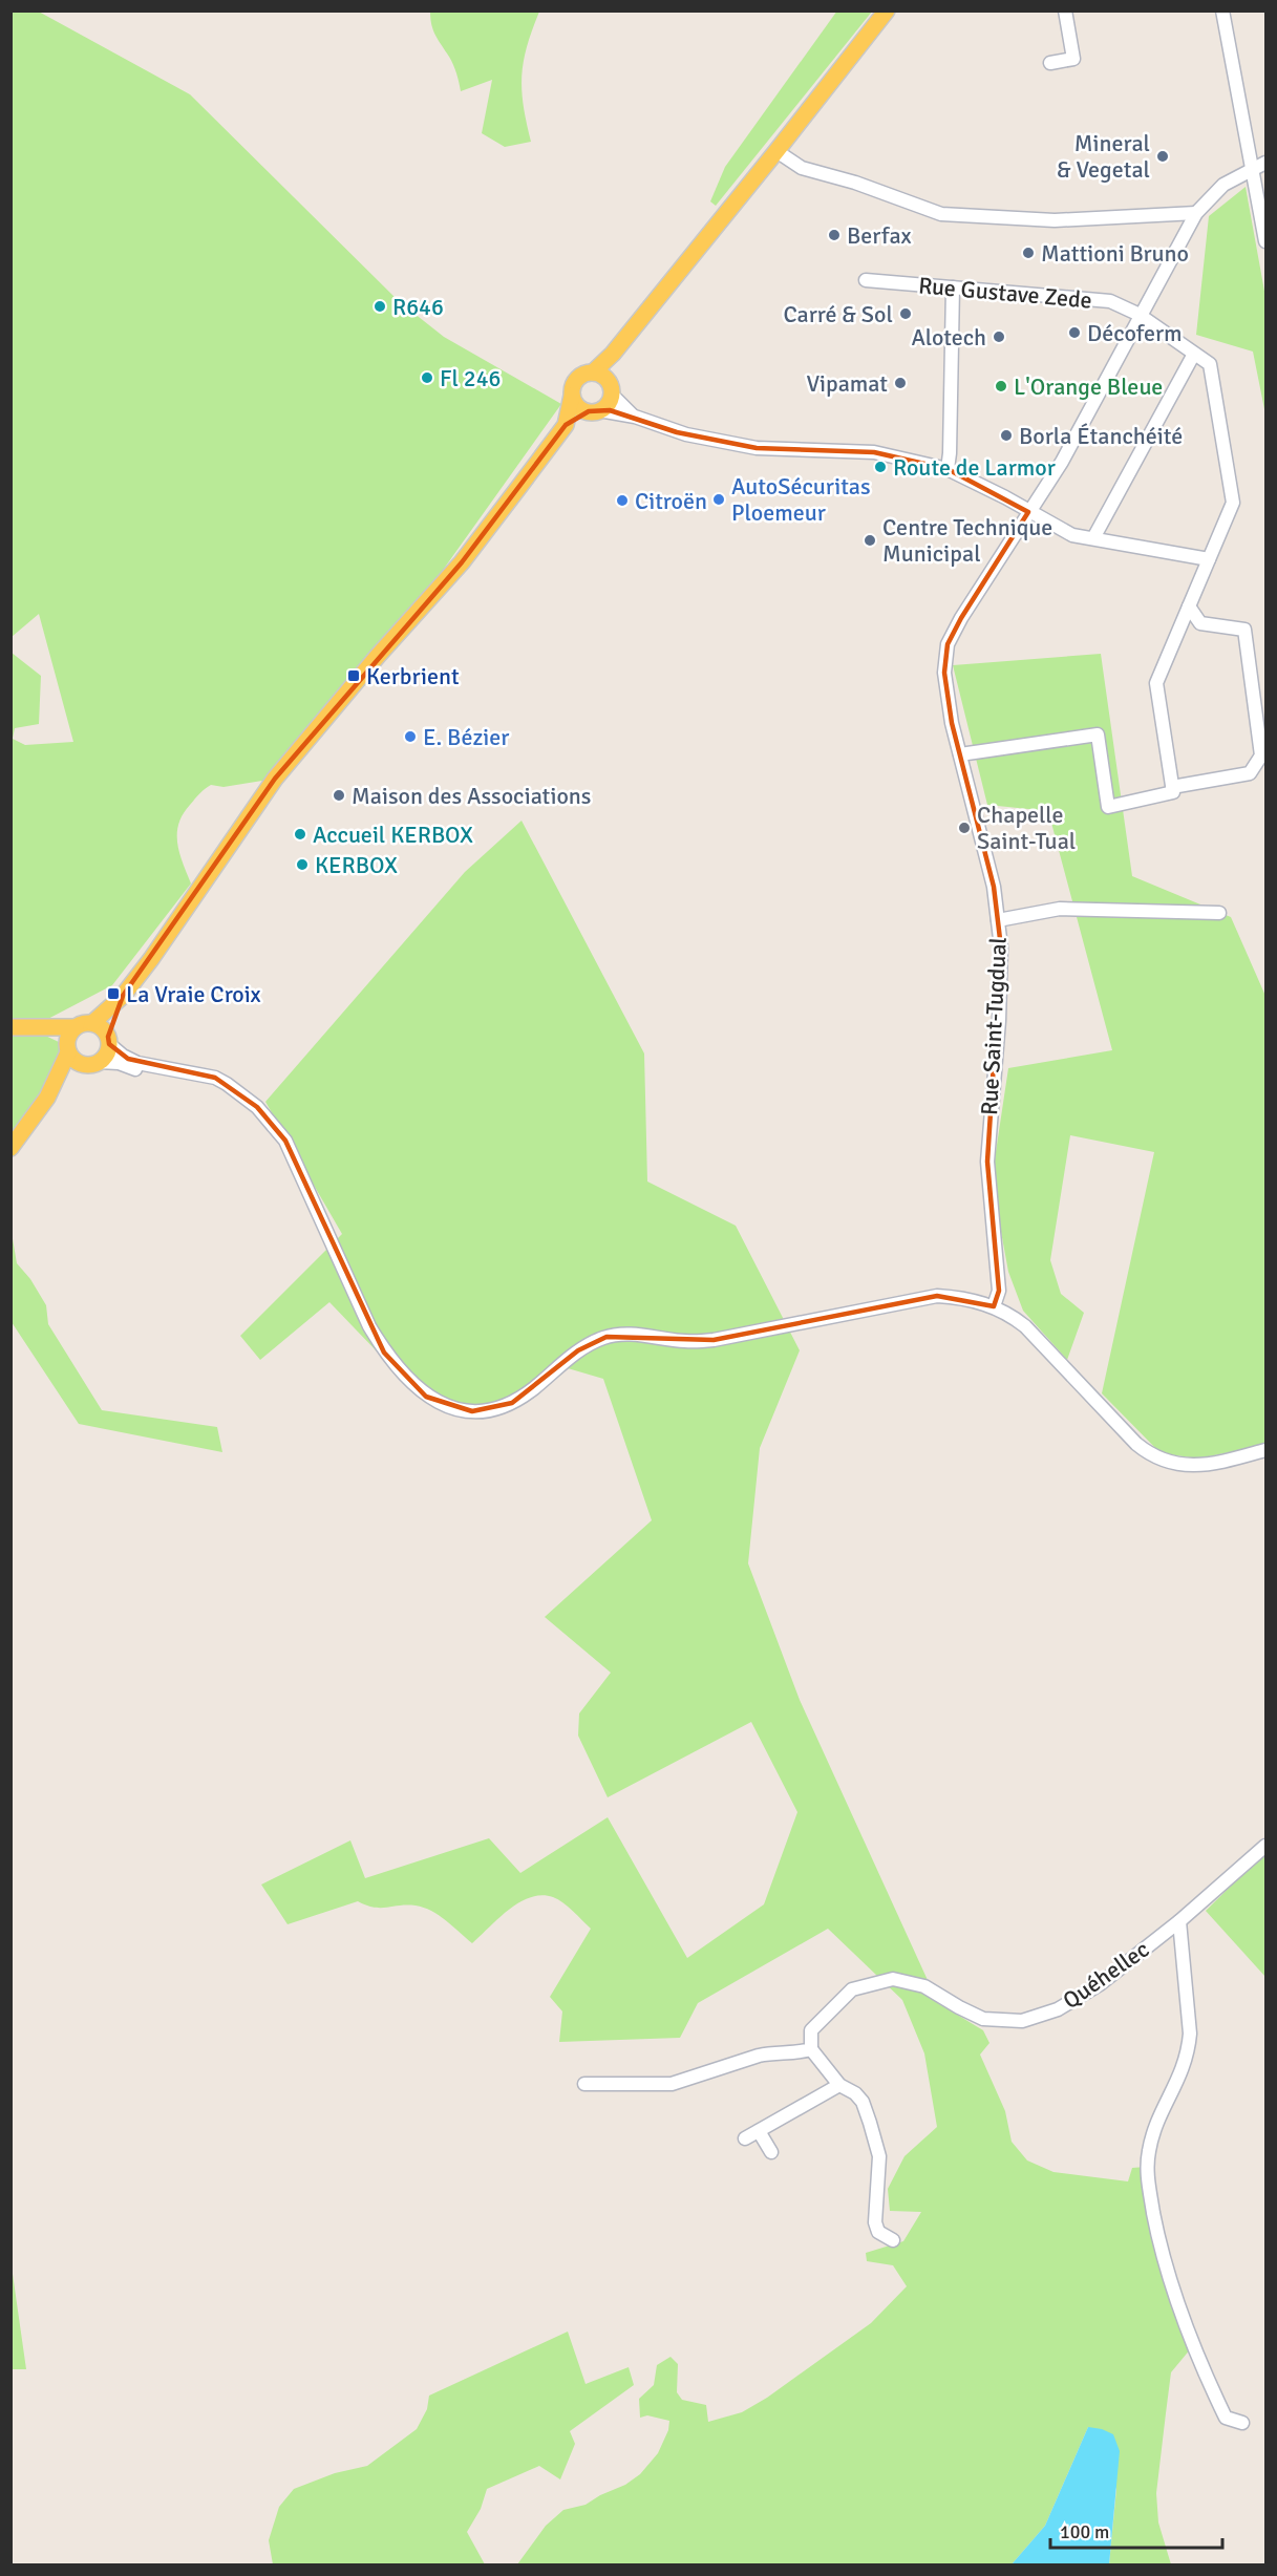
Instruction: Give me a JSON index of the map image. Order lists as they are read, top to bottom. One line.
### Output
{"streets":{"street":["Rue Gustave Zede","Rue Saint-Tugdual","Quéhellec"]},"crossings":[["Rue Gustave Zede","Rue Saint-Tugdual"]],"places":{"other":["Mineral & Vegetal","Berfax","Mattioni Bruno","R646","Carré & Sol","Décoferm","Alotech","Fl 246","Vipamat","L'Orange Bleue","Borla Étanchéité","Route de Larmor","AutoSécuritas Ploemeur","Citroën","Centre Technique Municipal","E. Bézier","Maison des Associations","Chapelle Saint-Tual","Accueil KERBOX","KERBOX"],"transit":["Kerbrient","La Vraie Croix"]},"scale_bar":"100 m"}
